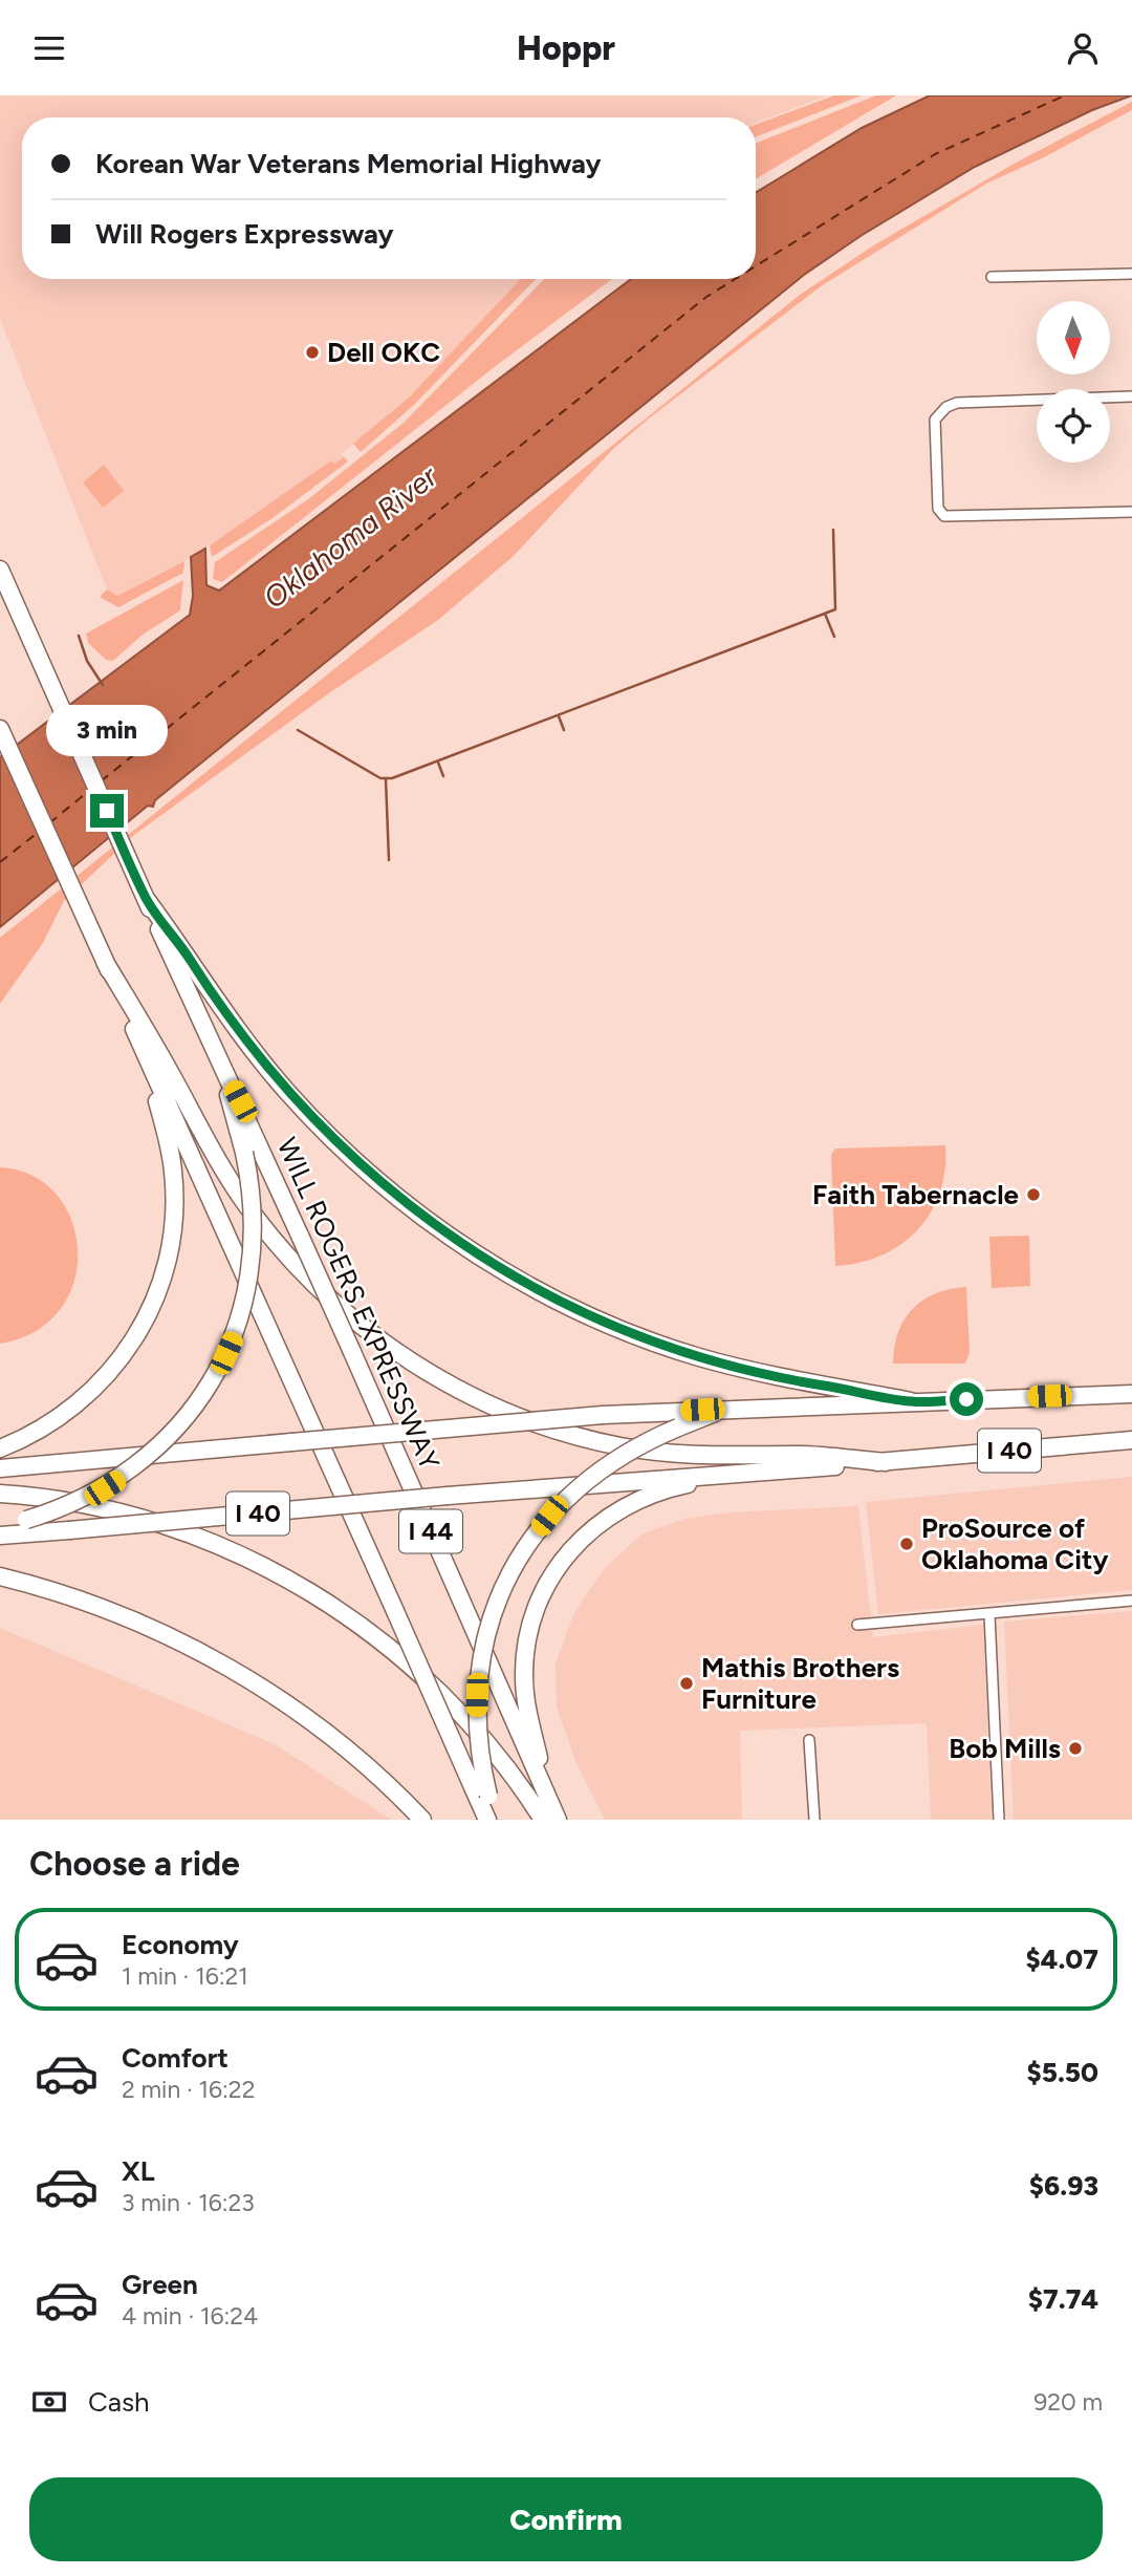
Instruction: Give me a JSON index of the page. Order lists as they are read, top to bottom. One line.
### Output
{"streets":{"highway":["WILL ROGERS EXPRESSWAY","I 40","I 44"]},"water":["Oklahoma River"],"places":["Dell OKC","Faith Tabernacle","ProSource of Oklahoma City","Mathis Brothers Furniture","Bob Mills"],"north":"bottom","page":{"header":"Hoppr","banner":["Korean War Veterans Memorial Highway","Will Rogers Expressway"],"bubble":"3 min","heading":"Choose a ride","list":[{"name":"Economy","note":"1 min · 16:21","value":"$4.07"},{"name":"Comfort","note":"2 min · 16:22","value":"$5.50"},{"name":"XL","note":"3 min · 16:23","value":"$6.93"},{"name":"Green","note":"4 min · 16:24","value":"$7.74"}],"pay":["Cash","920 m"],"buttons":"Confirm"}}
